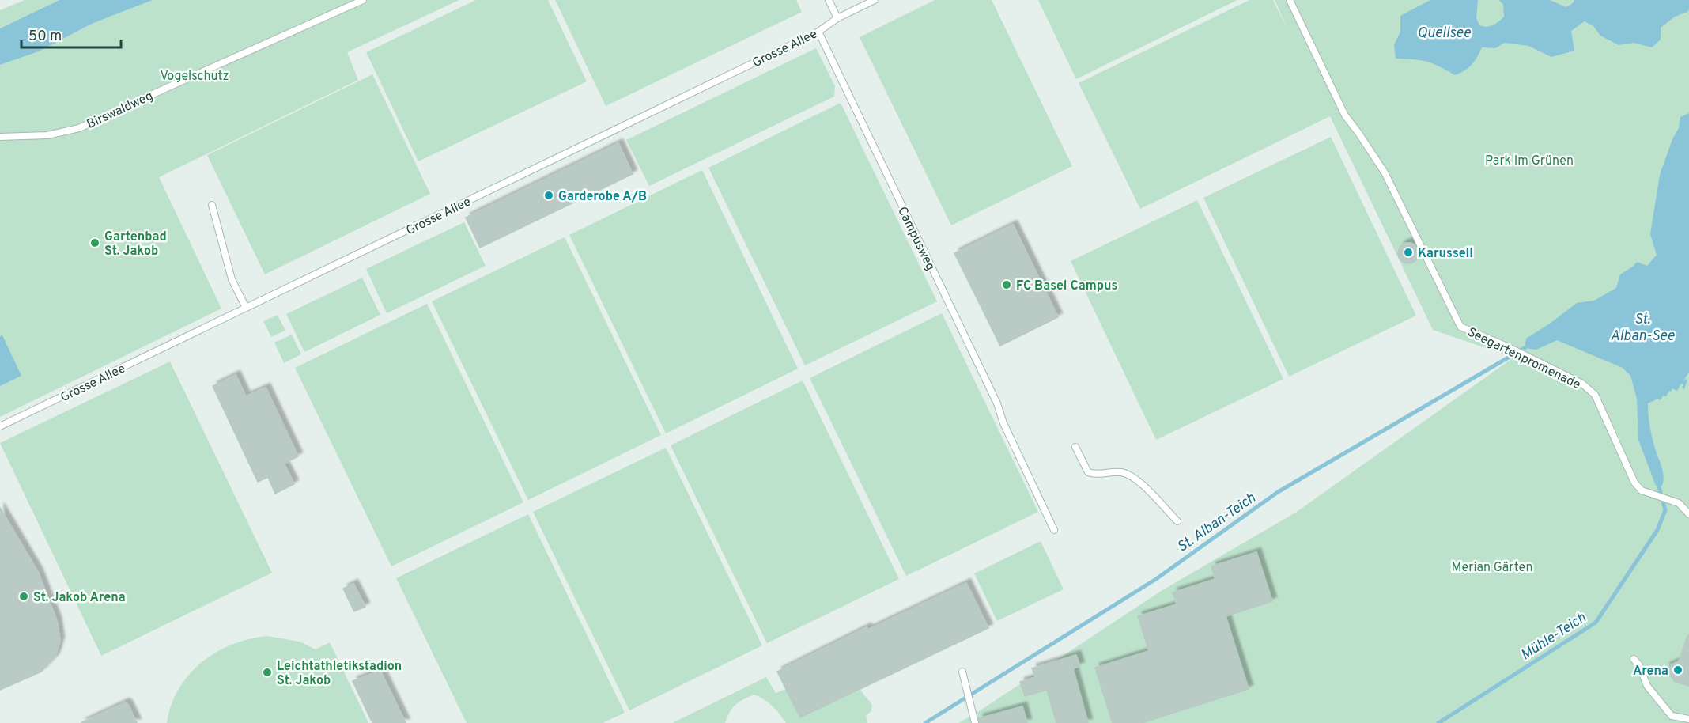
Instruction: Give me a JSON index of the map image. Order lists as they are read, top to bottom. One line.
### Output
{"streets":{"lane":["Grosse Allee","Birswaldweg","Campusweg","Seegartenpromenade"]},"crossings":[["Grosse Allee","Campusweg"]],"water":["Quellsee","St. Alban-See","St. Alban-Teich","Mühle-Teich"],"parks":["Vogelschutz","Park Im Grünen","Merian Gärten"],"places":["Garderobe A/B","Gartenbad St. Jakob","Karussell","FC Basel Campus","St. Jakob Arena","Arena","Leichtathletikstadion St. Jakob"],"scale_bar":"50 m"}
